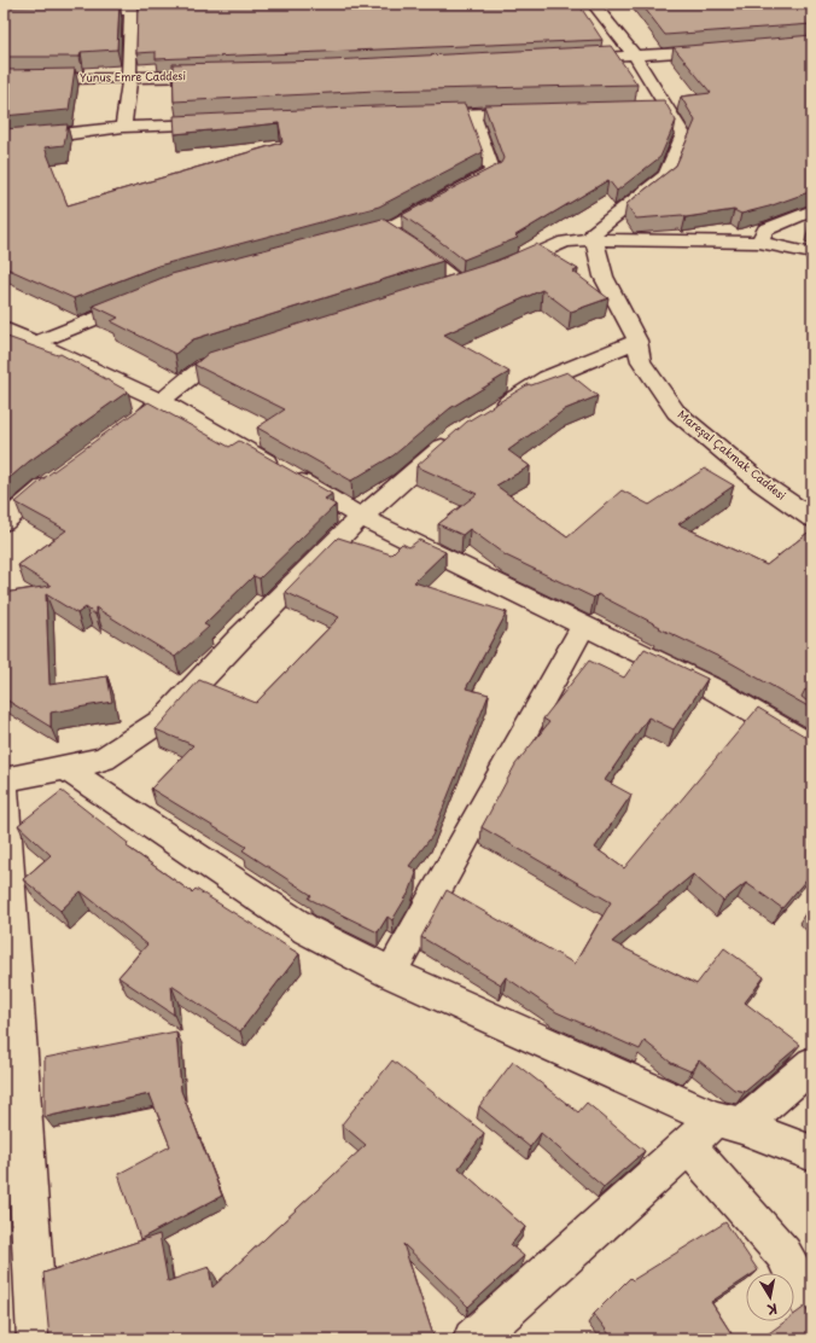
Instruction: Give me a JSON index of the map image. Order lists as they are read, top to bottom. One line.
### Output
{"streets":{"street":["Yunus Emre Caddesi","Mareşal Çakmak Caddesi"]},"north":"bottom"}
